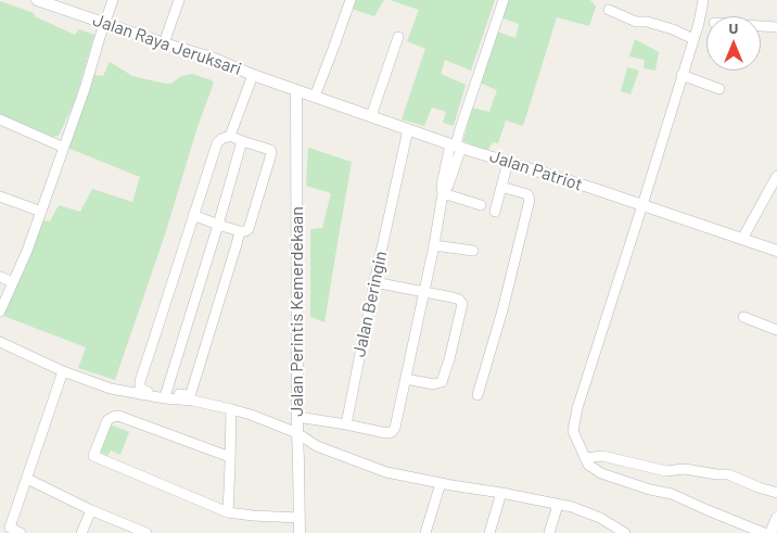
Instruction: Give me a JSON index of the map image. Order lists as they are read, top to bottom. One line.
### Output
{"streets":{"street":["Jalan Raya Jeruksari","Jalan Patriot","Jalan Beringin","Jalan Perintis Kemerdekaan"]},"crossings":[["Jalan Raya Jeruksari","Jalan Patriot"],["Jalan Raya Jeruksari","Jalan Perintis Kemerdekaan"],["Jalan Patriot","Jalan Beringin"],["Jalan Patriot","Jalan Perintis Kemerdekaan"]],"north":"top"}
